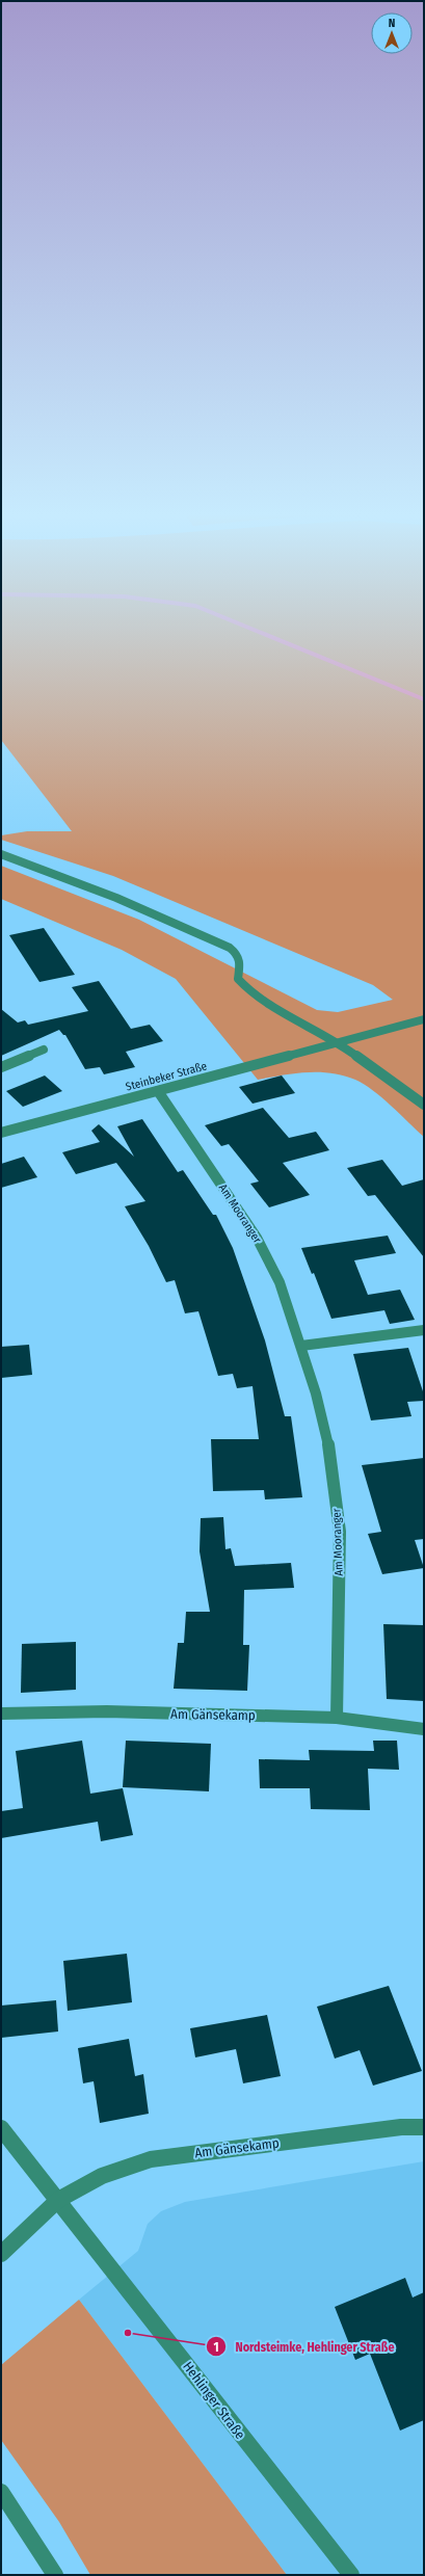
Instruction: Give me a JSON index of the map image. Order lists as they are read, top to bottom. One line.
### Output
{"streets":{"street":["Steinbeker Straße","Am Mooranger","Am Gänsekamp","Hehlinger Straße"]},"crossings":[["Steinbeker Straße","Am Mooranger"],["Am Mooranger","Am Gänsekamp"],["Am Gänsekamp","Hehlinger Straße"]],"places":["Nordsteimke, Hehlinger Straße"],"north":"top"}
